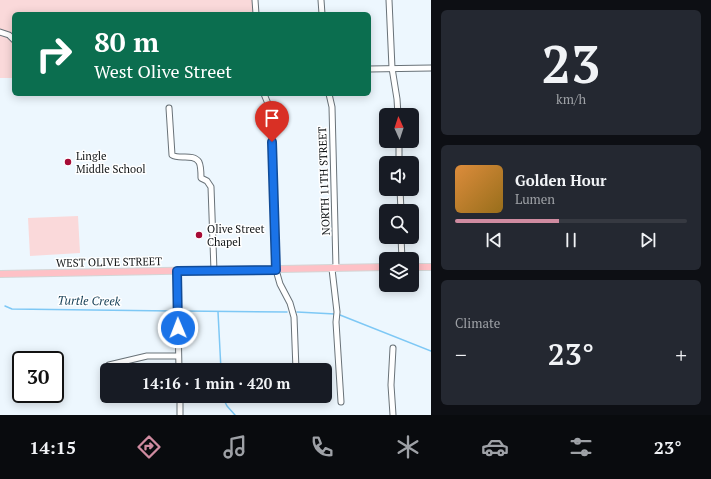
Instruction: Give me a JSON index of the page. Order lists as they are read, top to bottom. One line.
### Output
{"streets":{"main road":["WEST OLIVE STREET"],"street":["NORTH 11TH STREET"]},"crossings":[["NORTH 11TH STREET","WEST OLIVE STREET"]],"water":["Turtle Creek"],"places":["Lingle Middle School","Olive Street Chapel"],"north":"top","page":{"tile":[["23","km/h"],"Climate"],"turn":["80 m","West Olive Street"],"song":["Golden Hour","Lumen"],"heat":["−","23°","+"],"limit":"30","trip":"14:16 · 1 min · 420 m","tabs":["14:15","23°"]}}
